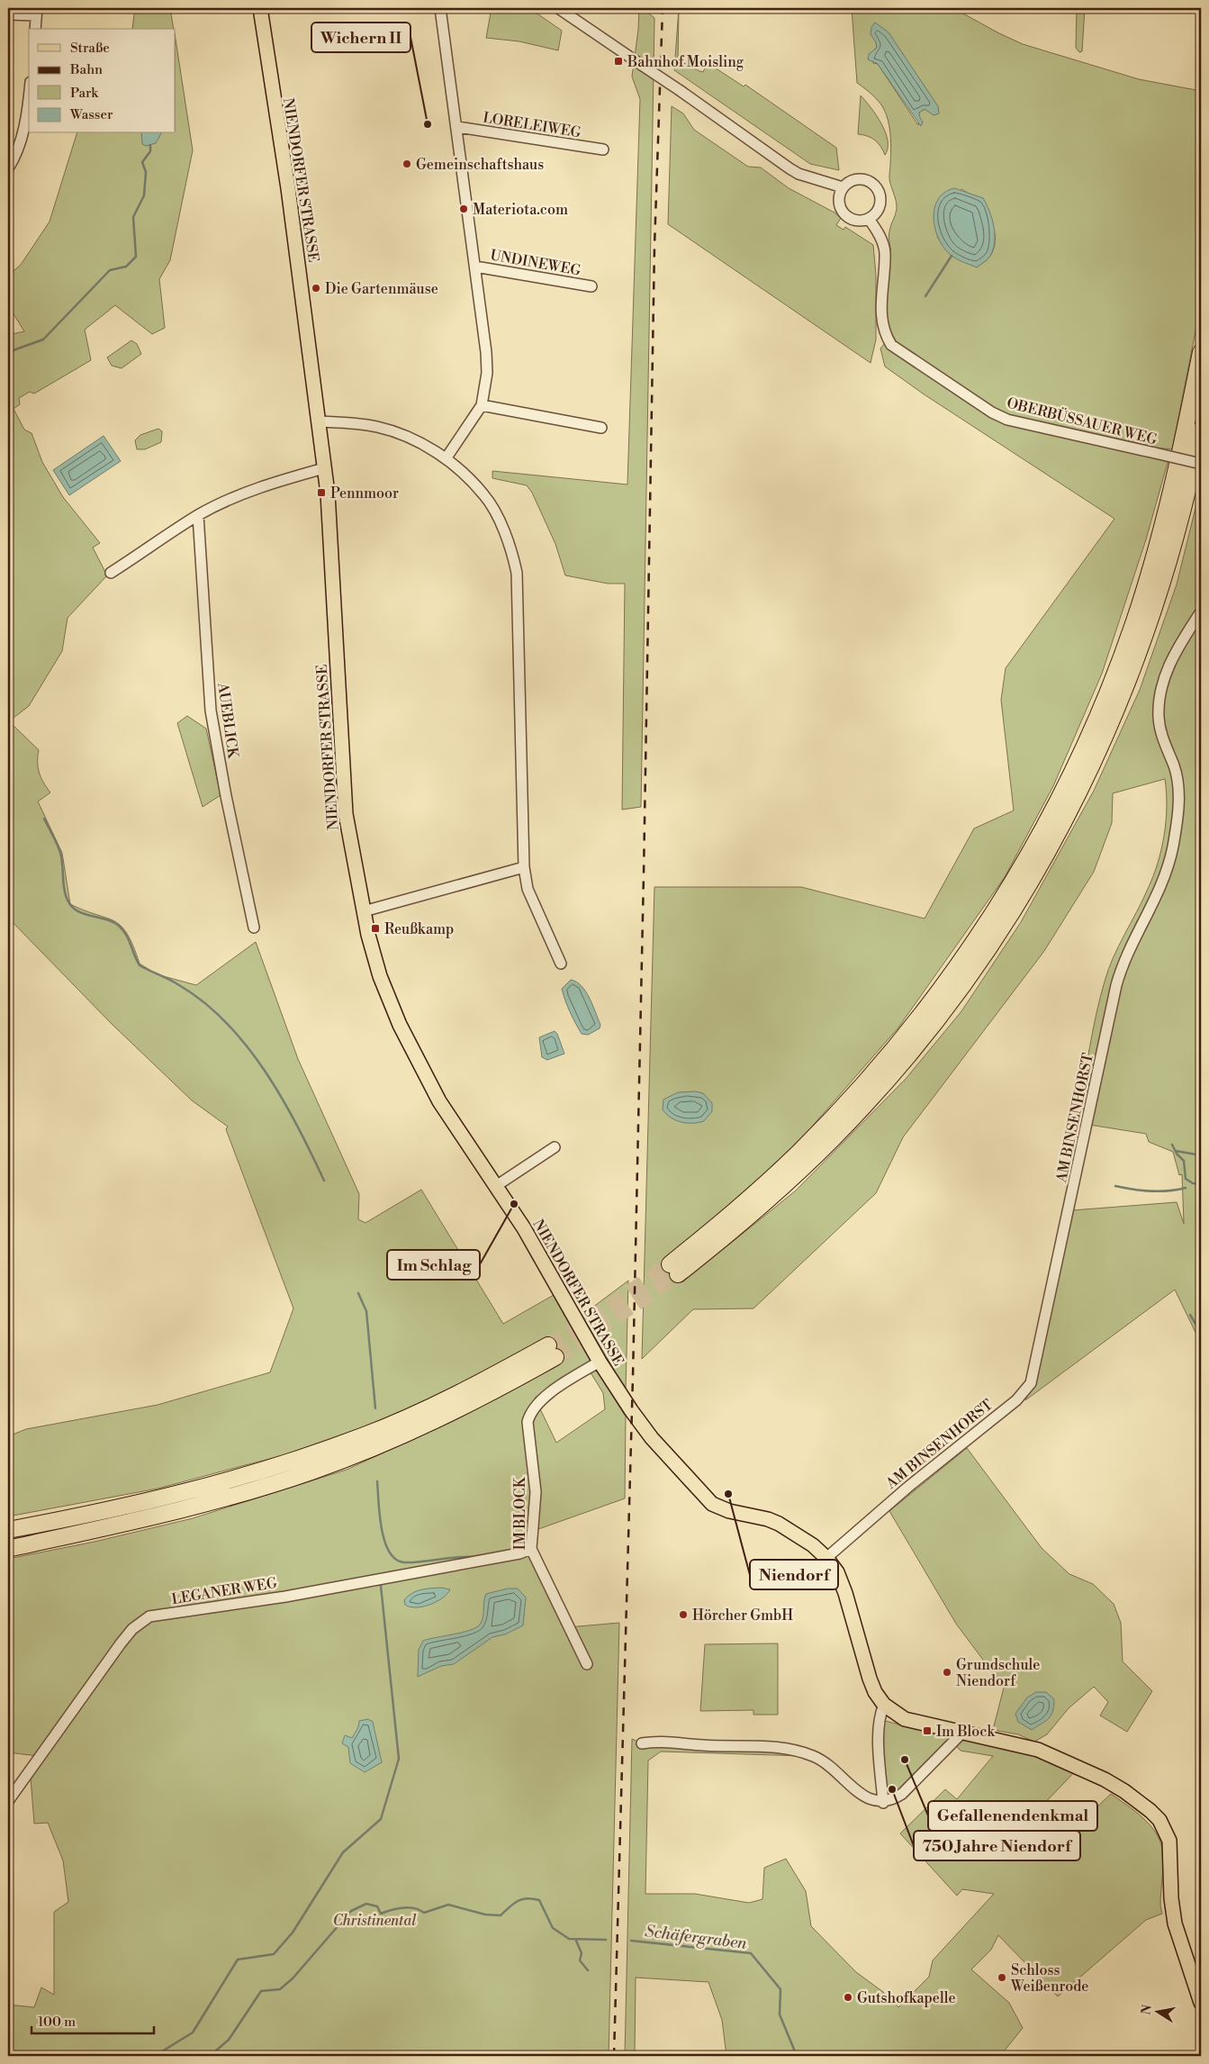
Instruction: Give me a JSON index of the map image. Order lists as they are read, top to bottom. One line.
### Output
{"streets":{"main road":["NIENDORFER STRASSE"],"street":["LORELEIWEG","UNDINEWEG","OBERBÜSSAUER WEG","AUEBLICK","AM BINSENHORST","IM BLOCK","LEGANER WEG"]},"crossings":[["NIENDORFER STRASSE","AM BINSENHORST"],["NIENDORFER STRASSE","IM BLOCK"],["IM BLOCK","LEGANER WEG"]],"water":["Schäfergraben"],"parks":["Christinental"],"places":{"transit":["Bahnhof Moisling","Pennmoor","Reußkamp","Im Block"],"other":["Wichern II","Gemeinschaftshaus","Materiota.com","Die Gartenmäuse","Im Schlag","Niendorf","Hörcher GmbH","Grundschule Niendorf","Gefallenendenkmal","750 Jahre Niendorf","Schloss Weißenrode","Gutshofkapelle"]},"legend":["Straße","Bahn","Park","Wasser"],"scale_bar":"100 m","north":"left"}
